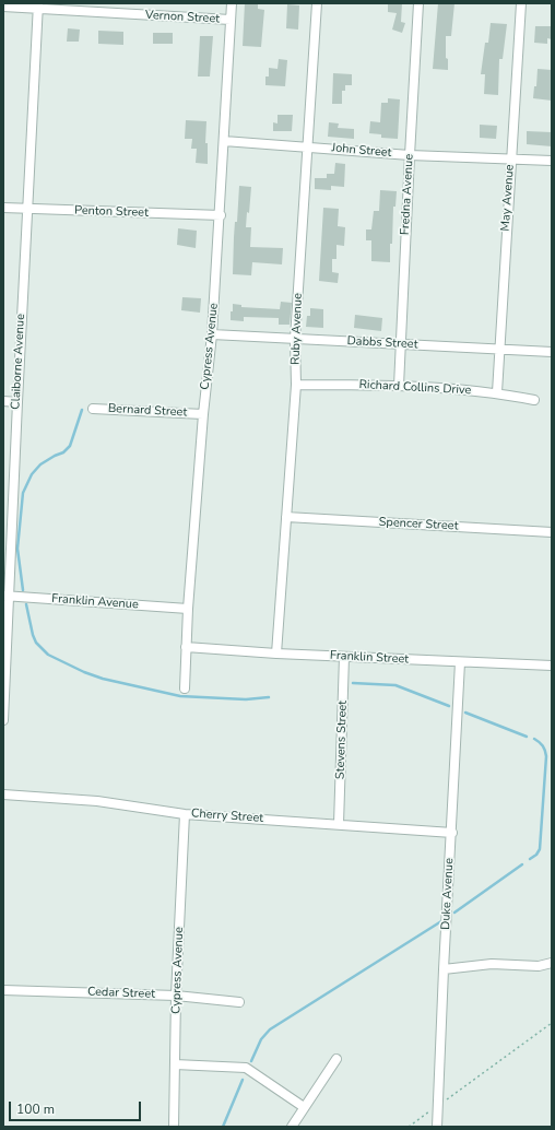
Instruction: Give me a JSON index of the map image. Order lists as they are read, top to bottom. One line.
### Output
{"streets":{"street":["Vernon Street","John Street","Fredna Avenue","May Avenue","Penton Street","Ruby Avenue","Dabbs Street","Cypress Avenue","Claiborne Avenue","Richard Collins Drive","Bernard Street","Spencer Street","Franklin Avenue","Franklin Street","Stevens Street","Cherry Street","Duke Avenue","Cedar Street"]},"crossings":[["Vernon Street","Cypress Avenue"],["Vernon Street","Claiborne Avenue"],["John Street","Fredna Avenue"],["John Street","May Avenue"],["John Street","Ruby Avenue"],["John Street","Cypress Avenue"],["Fredna Avenue","Dabbs Street"],["Fredna Avenue","Richard Collins Drive"],["May Avenue","Dabbs Street"],["May Avenue","Richard Collins Drive"],["Penton Street","Cypress Avenue"],["Penton Street","Claiborne Avenue"],["Ruby Avenue","Dabbs Street"],["Ruby Avenue","Richard Collins Drive"],["Ruby Avenue","Spencer Street"],["Ruby Avenue","Franklin Street"],["Dabbs Street","Cypress Avenue"],["Cypress Avenue","Bernard Street"],["Cypress Avenue","Franklin Avenue"],["Cypress Avenue","Franklin Street"],["Cypress Avenue","Cherry Street"],["Cypress Avenue","Cedar Street"],["Claiborne Avenue","Franklin Avenue"],["Franklin Street","Stevens Street"],["Franklin Street","Duke Avenue"],["Stevens Street","Cherry Street"],["Cherry Street","Duke Avenue"]],"scale_bar":"100 m"}
